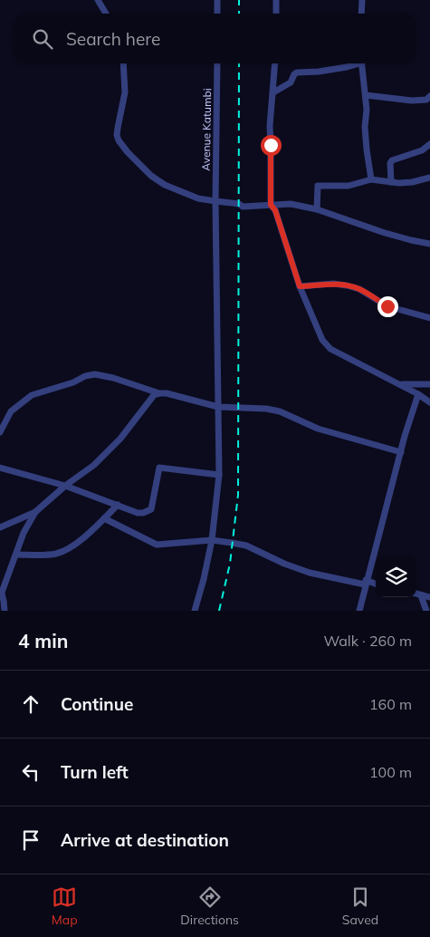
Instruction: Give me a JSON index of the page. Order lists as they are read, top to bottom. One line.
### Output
{"streets":{"street":["Avenue Katumbi"]},"page":{"search":"Search here","heading":["4 min","Walk · 260 m"],"list":[["Continue","160 m"],["Turn left","100 m"],"Arrive at destination"],"nav":["Map","Directions","Saved"]}}
